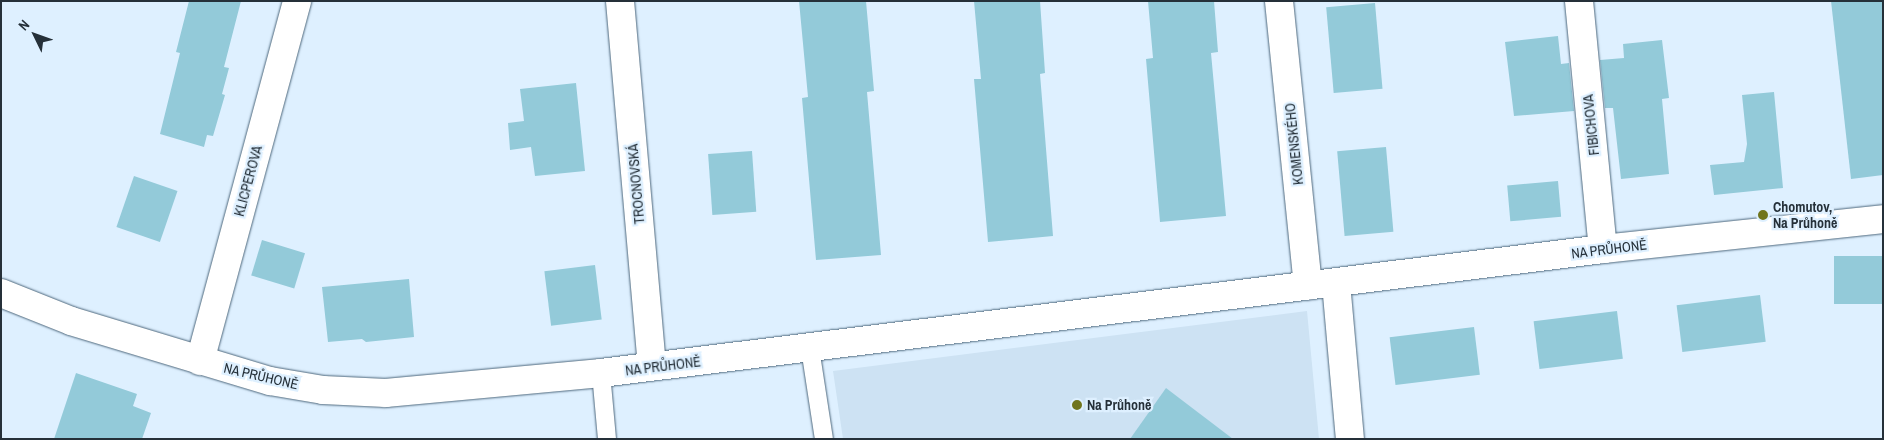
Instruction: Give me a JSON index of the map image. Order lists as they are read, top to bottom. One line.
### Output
{"streets":{"street":["FIBICHOVA","KOMENSKÉHO","KLICPEROVA","TROCNOVSKÁ","NA PRŮHONĚ"]},"crossings":[["FIBICHOVA","NA PRŮHONĚ"],["KOMENSKÉHO","NA PRŮHONĚ"],["KLICPEROVA","NA PRŮHONĚ"],["TROCNOVSKÁ","NA PRŮHONĚ"]],"places":["Chomutov, Na Průhoně","Na Průhoně"],"north":"top left"}
